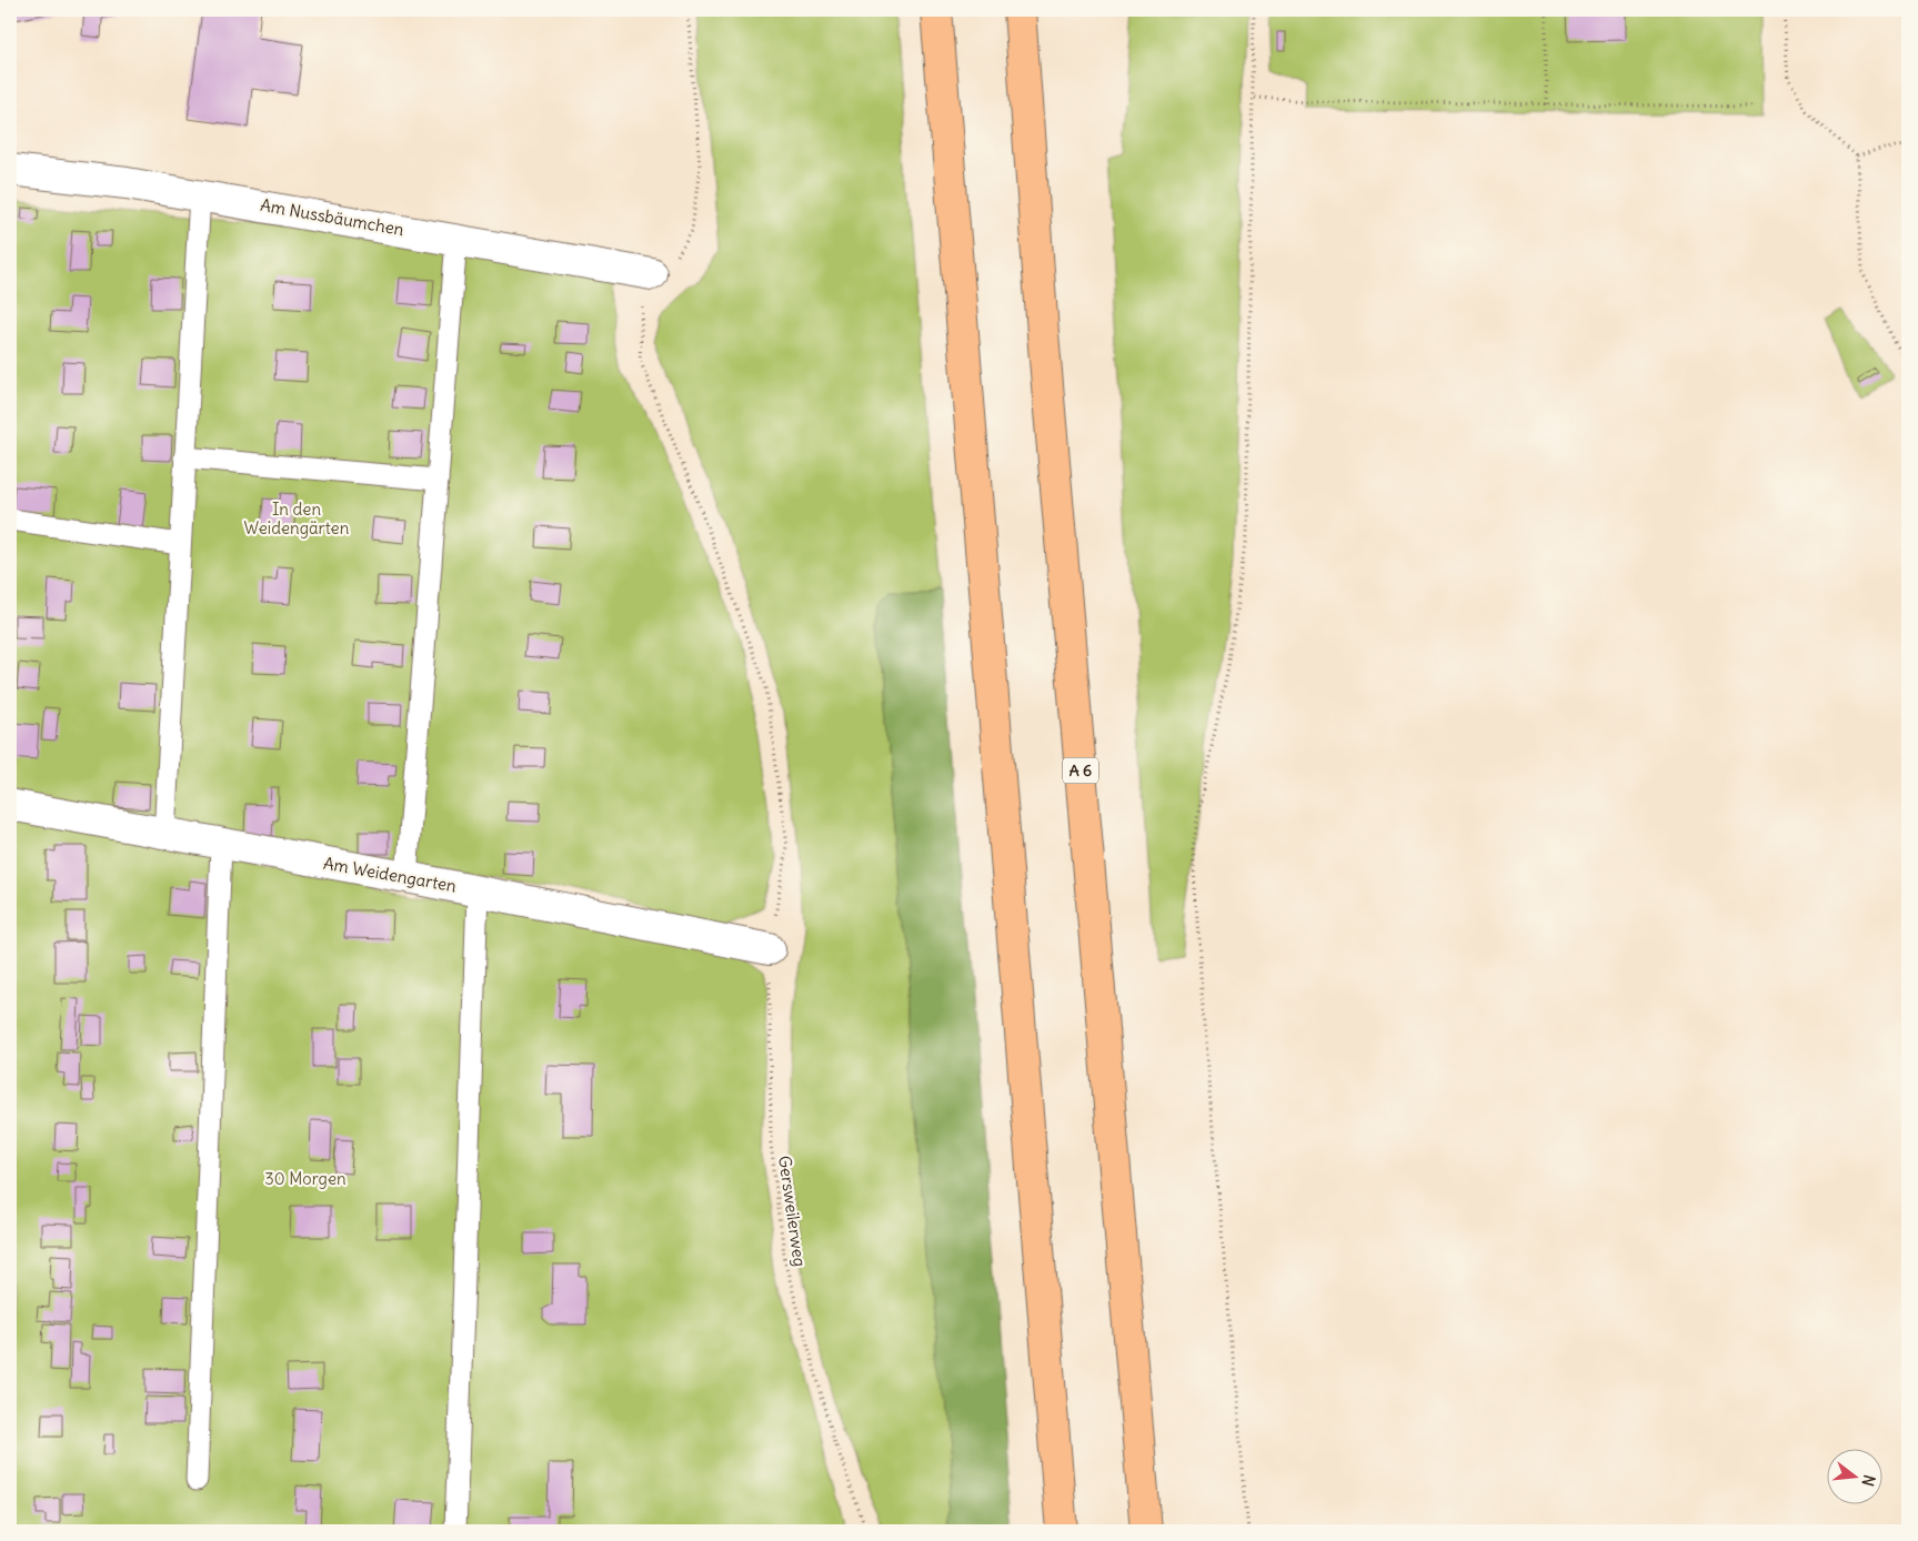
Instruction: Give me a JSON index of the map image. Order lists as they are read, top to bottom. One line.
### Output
{"streets":{"highway":["A 6"],"street":["Am Nussbäumchen","Am Weidengarten"],"path":["Gersweilerweg"]},"crossings":[["Am Nussbäumchen","Gersweilerweg"],["Am Weidengarten","Gersweilerweg"]],"parks":["In den Weidengärten","30 Morgen"],"north":"right"}
